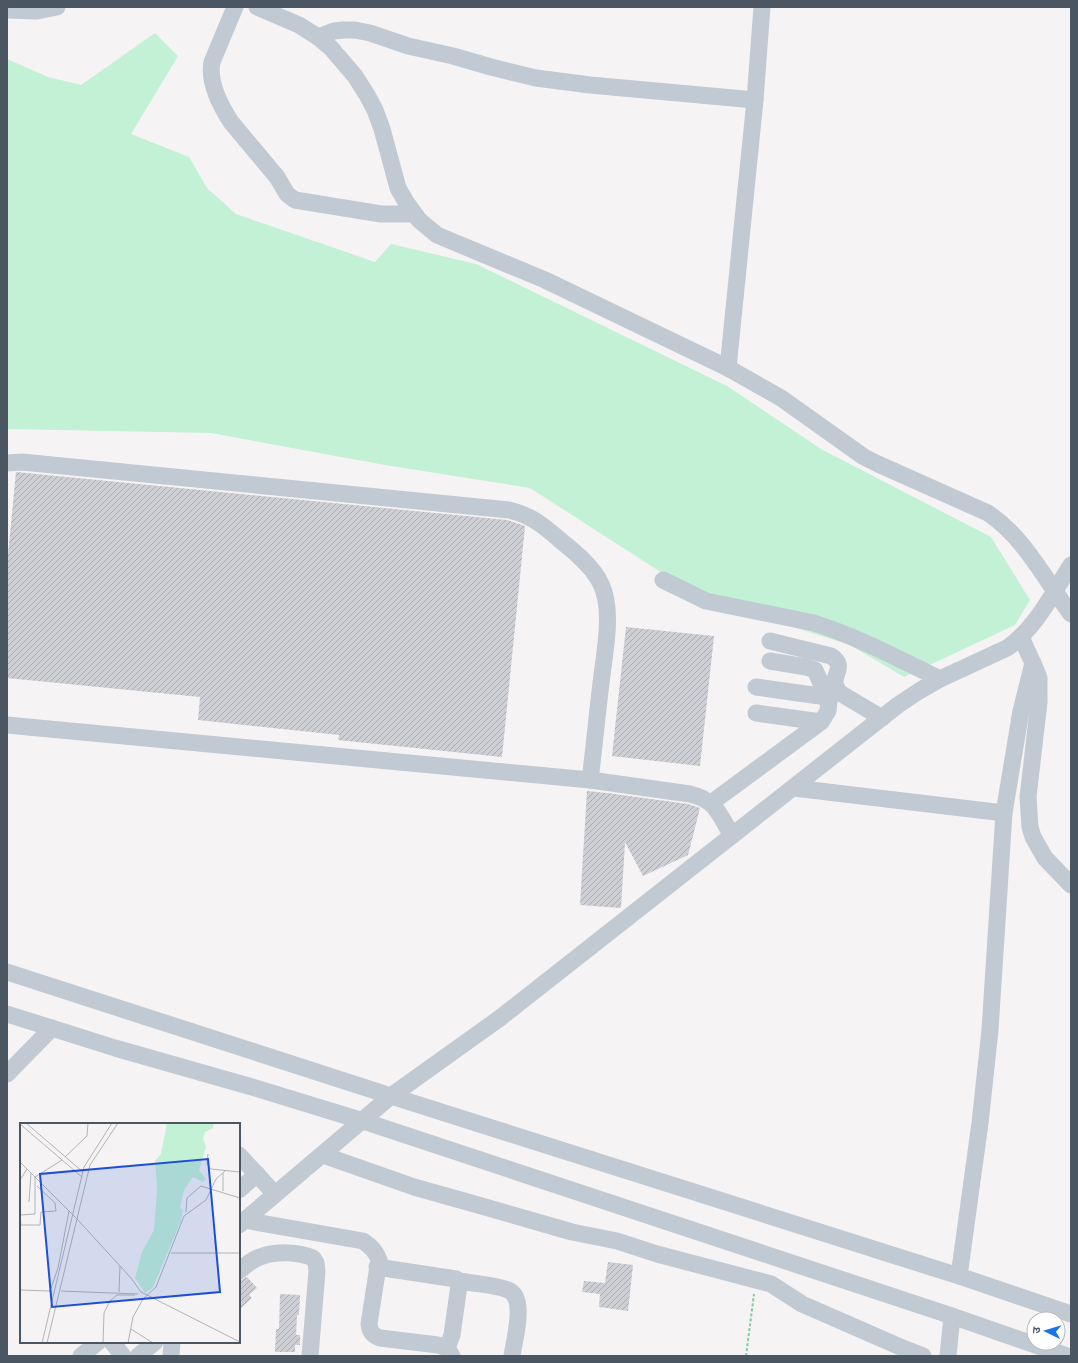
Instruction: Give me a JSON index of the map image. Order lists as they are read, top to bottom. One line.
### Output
{"north":"left"}
